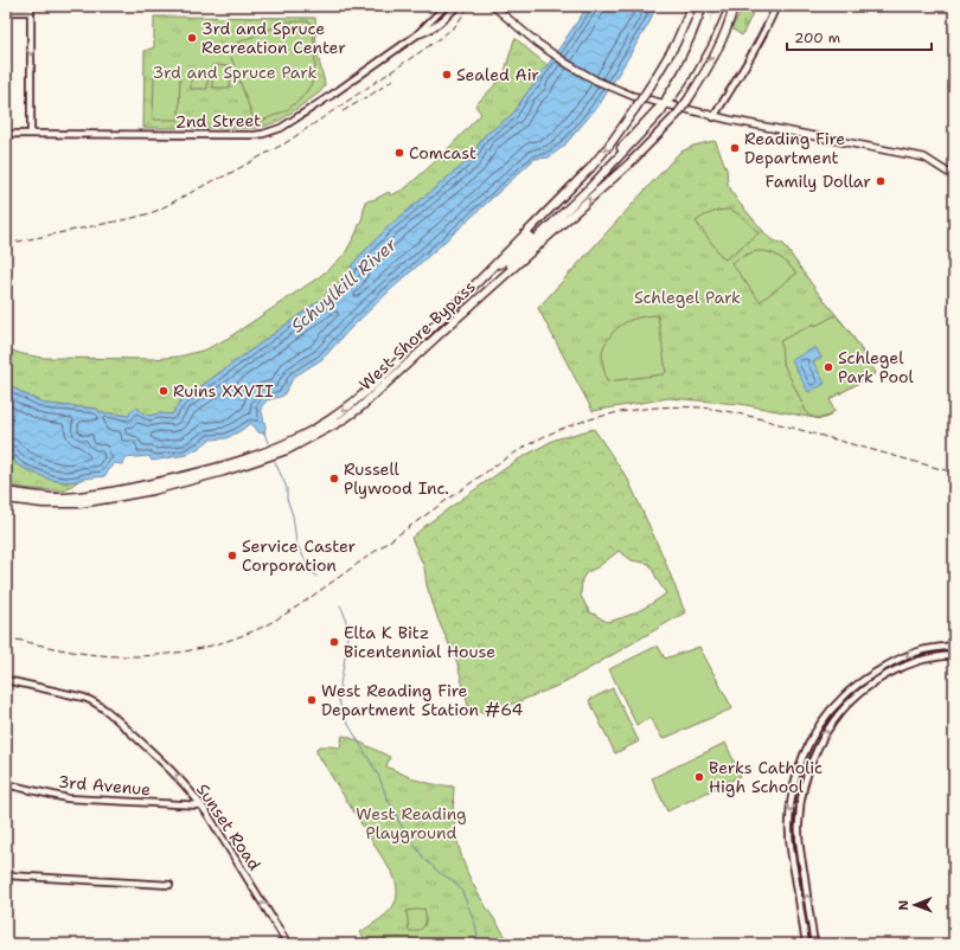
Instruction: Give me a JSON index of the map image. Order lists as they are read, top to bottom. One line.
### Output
{"streets":{"highway":["West Shore Bypass"],"street":["2nd Street","3rd Avenue","Sunset Road"]},"crossings":[["3rd Avenue","Sunset Road"]],"one_way":["Sunset Road"],"water":["Schuylkill River"],"parks":["3rd and Spruce Park","Schlegel Park","West Reading Playground"],"places":["3rd and Spruce Recreation Center","Sealed Air","Reading Fire Department","Comcast","Family Dollar","Schlegel Park Pool","Ruins XXVII","Russell Plywood Inc.","Service Caster Corporation","Elta K Bitz Bicentennial House","West Reading Fire Department Station #64","Berks Catholic High School"],"scale_bar":"200 m","north":"left"}
